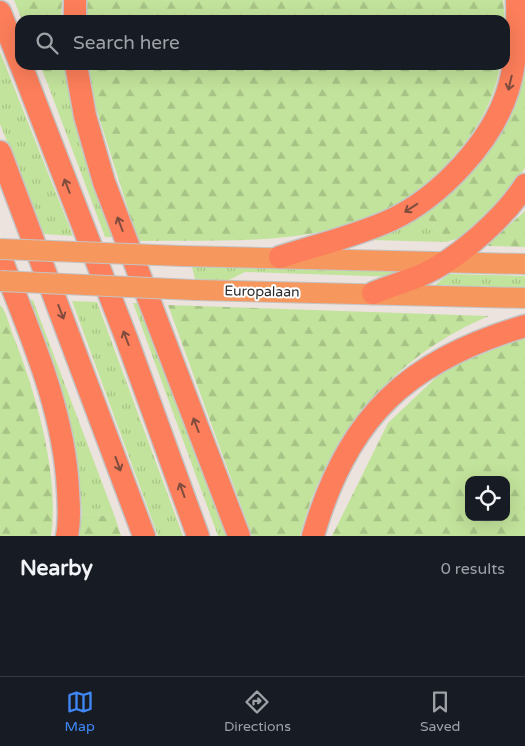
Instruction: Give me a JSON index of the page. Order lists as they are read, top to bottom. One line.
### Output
{"streets":{"highway":["Europalaan"]},"page":{"search":"Search here","heading":["Nearby","0 results"],"nav":["Map","Directions","Saved"]}}
